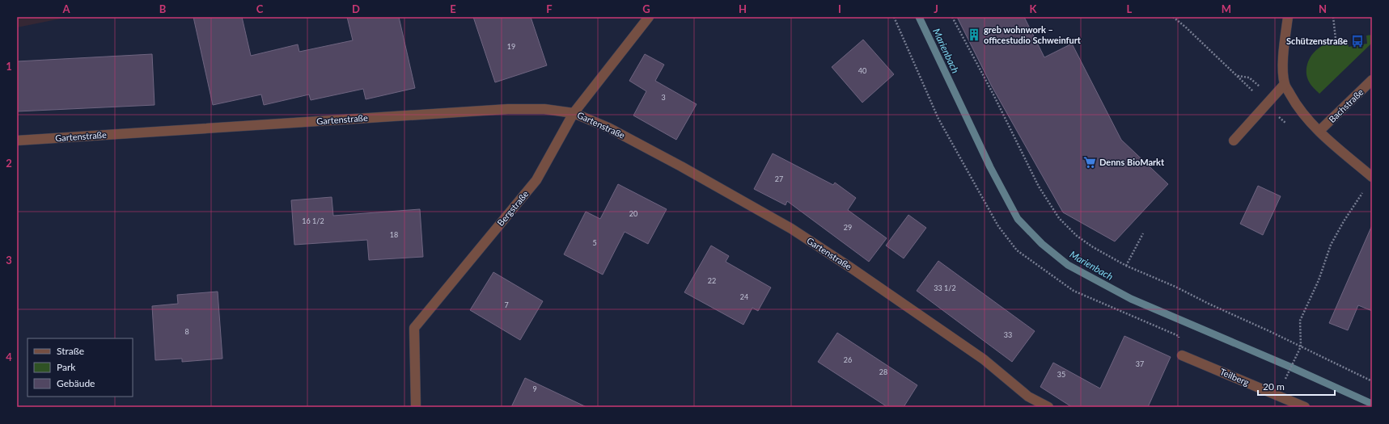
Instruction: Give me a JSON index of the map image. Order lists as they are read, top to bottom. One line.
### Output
{"streets":{"street":["Bachstraße","Gartenstraße","Bergstraße","Teilberg"]},"crossings":[["Gartenstraße","Bergstraße"]],"water":["Marienbach"],"places":{"building":["greb wohnwork – officestudio Schweinfurt"],"bus stop":["Schützenstraße"],"supermarket":["Denns BioMarkt"]},"house_numbers":["19","40","3","27","20","16 1/2","29","18","5","22","33 1/2","24","7","8","33","26","37","28","35","9"],"legend":["Straße","Park","Gebäude"],"scale_bar":"20 m","grid":{"columns":["A","B","C","D","E","F","G","H","I","J","K","L","M","N"],"rows":["1","2","3","4"]}}
